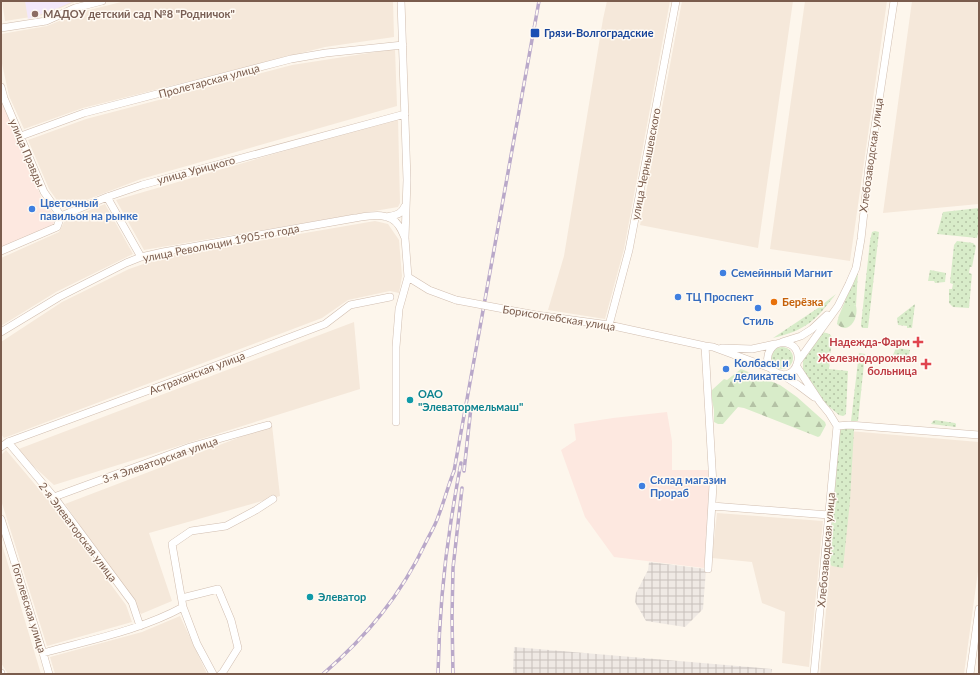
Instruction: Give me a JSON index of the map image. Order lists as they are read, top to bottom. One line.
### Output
{"streets":{"street":["Пролетарская улица","улица Правды","Хлебозаводская улица","улица Чернышевского","улица Урицкого","улица Революции 1905-го года","Борисоглебская улица","Астраханская улица","3-я Элеваторская улица","2-я Элеваторская улица","Гоголевская улица"]},"crossings":[["Пролетарская улица","улица Правды"],["улица Правды","улица Урицкого"],["улица Чернышевского","Борисоглебская улица"],["Астраханская улица","2-я Элеваторская улица"],["3-я Элеваторская улица","2-я Элеваторская улица"]],"places":{"other":["МАДОУ детский сад №8 \"Родничок\"","Цветочный павильон на рынке","Семейнный Магнит","ТЦ Проспект","Берёзка","Стиль","Колбасы и деликатесы","ОАО \"Элеватормельмаш\"","Склад магазин Прораб","Элеватор"],"transit":["Грязи-Волгоградские"],"health":["Надежда-Фарм","Железнодорожная больница"]}}
